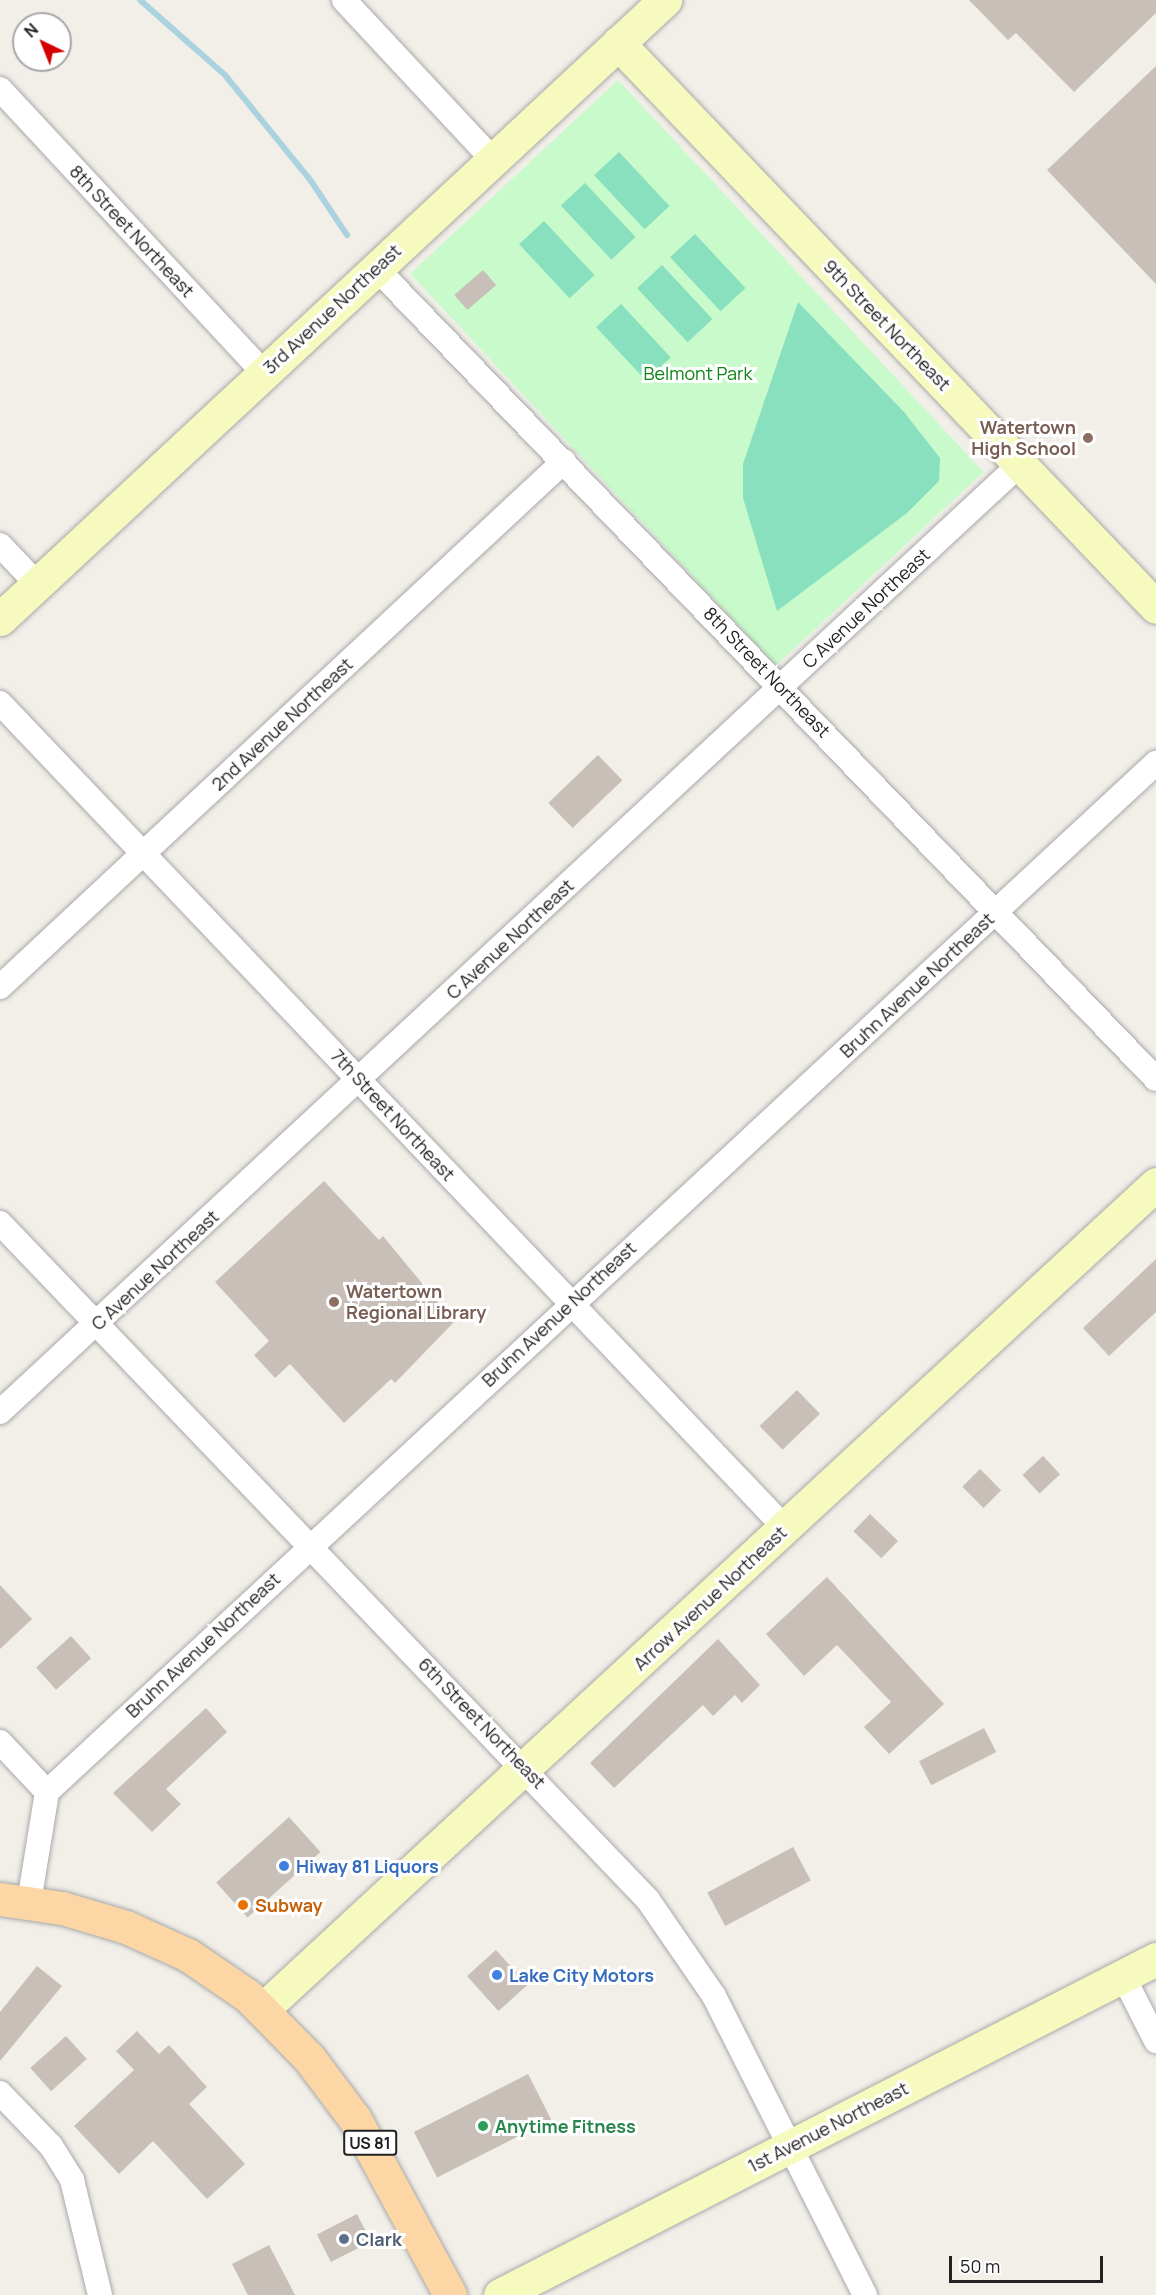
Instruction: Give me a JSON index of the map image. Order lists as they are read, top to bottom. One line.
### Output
{"streets":{"main road":["US 81"],"street":["8th Street Northeast","3rd Avenue Northeast","9th Street Northeast","C Avenue Northeast","2nd Avenue Northeast","Bruhn Avenue Northeast","7th Street Northeast","Arrow Avenue Northeast","6th Street Northeast","1st Avenue Northeast"]},"crossings":[["8th Street Northeast","3rd Avenue Northeast"],["8th Street Northeast","C Avenue Northeast"],["8th Street Northeast","2nd Avenue Northeast"],["8th Street Northeast","Bruhn Avenue Northeast"],["3rd Avenue Northeast","9th Street Northeast"],["9th Street Northeast","C Avenue Northeast"],["C Avenue Northeast","7th Street Northeast"],["C Avenue Northeast","6th Street Northeast"],["2nd Avenue Northeast","7th Street Northeast"],["Bruhn Avenue Northeast","7th Street Northeast"],["Bruhn Avenue Northeast","6th Street Northeast"],["7th Street Northeast","Arrow Avenue Northeast"],["Arrow Avenue Northeast","6th Street Northeast"],["Arrow Avenue Northeast","US 81"],["6th Street Northeast","1st Avenue Northeast"]],"parks":["Belmont Park"],"places":["Watertown High School","Watertown Regional Library","Hiway 81 Liquors","Subway","Lake City Motors","Anytime Fitness","Clark"],"scale_bar":"50 m","north":"top left"}
